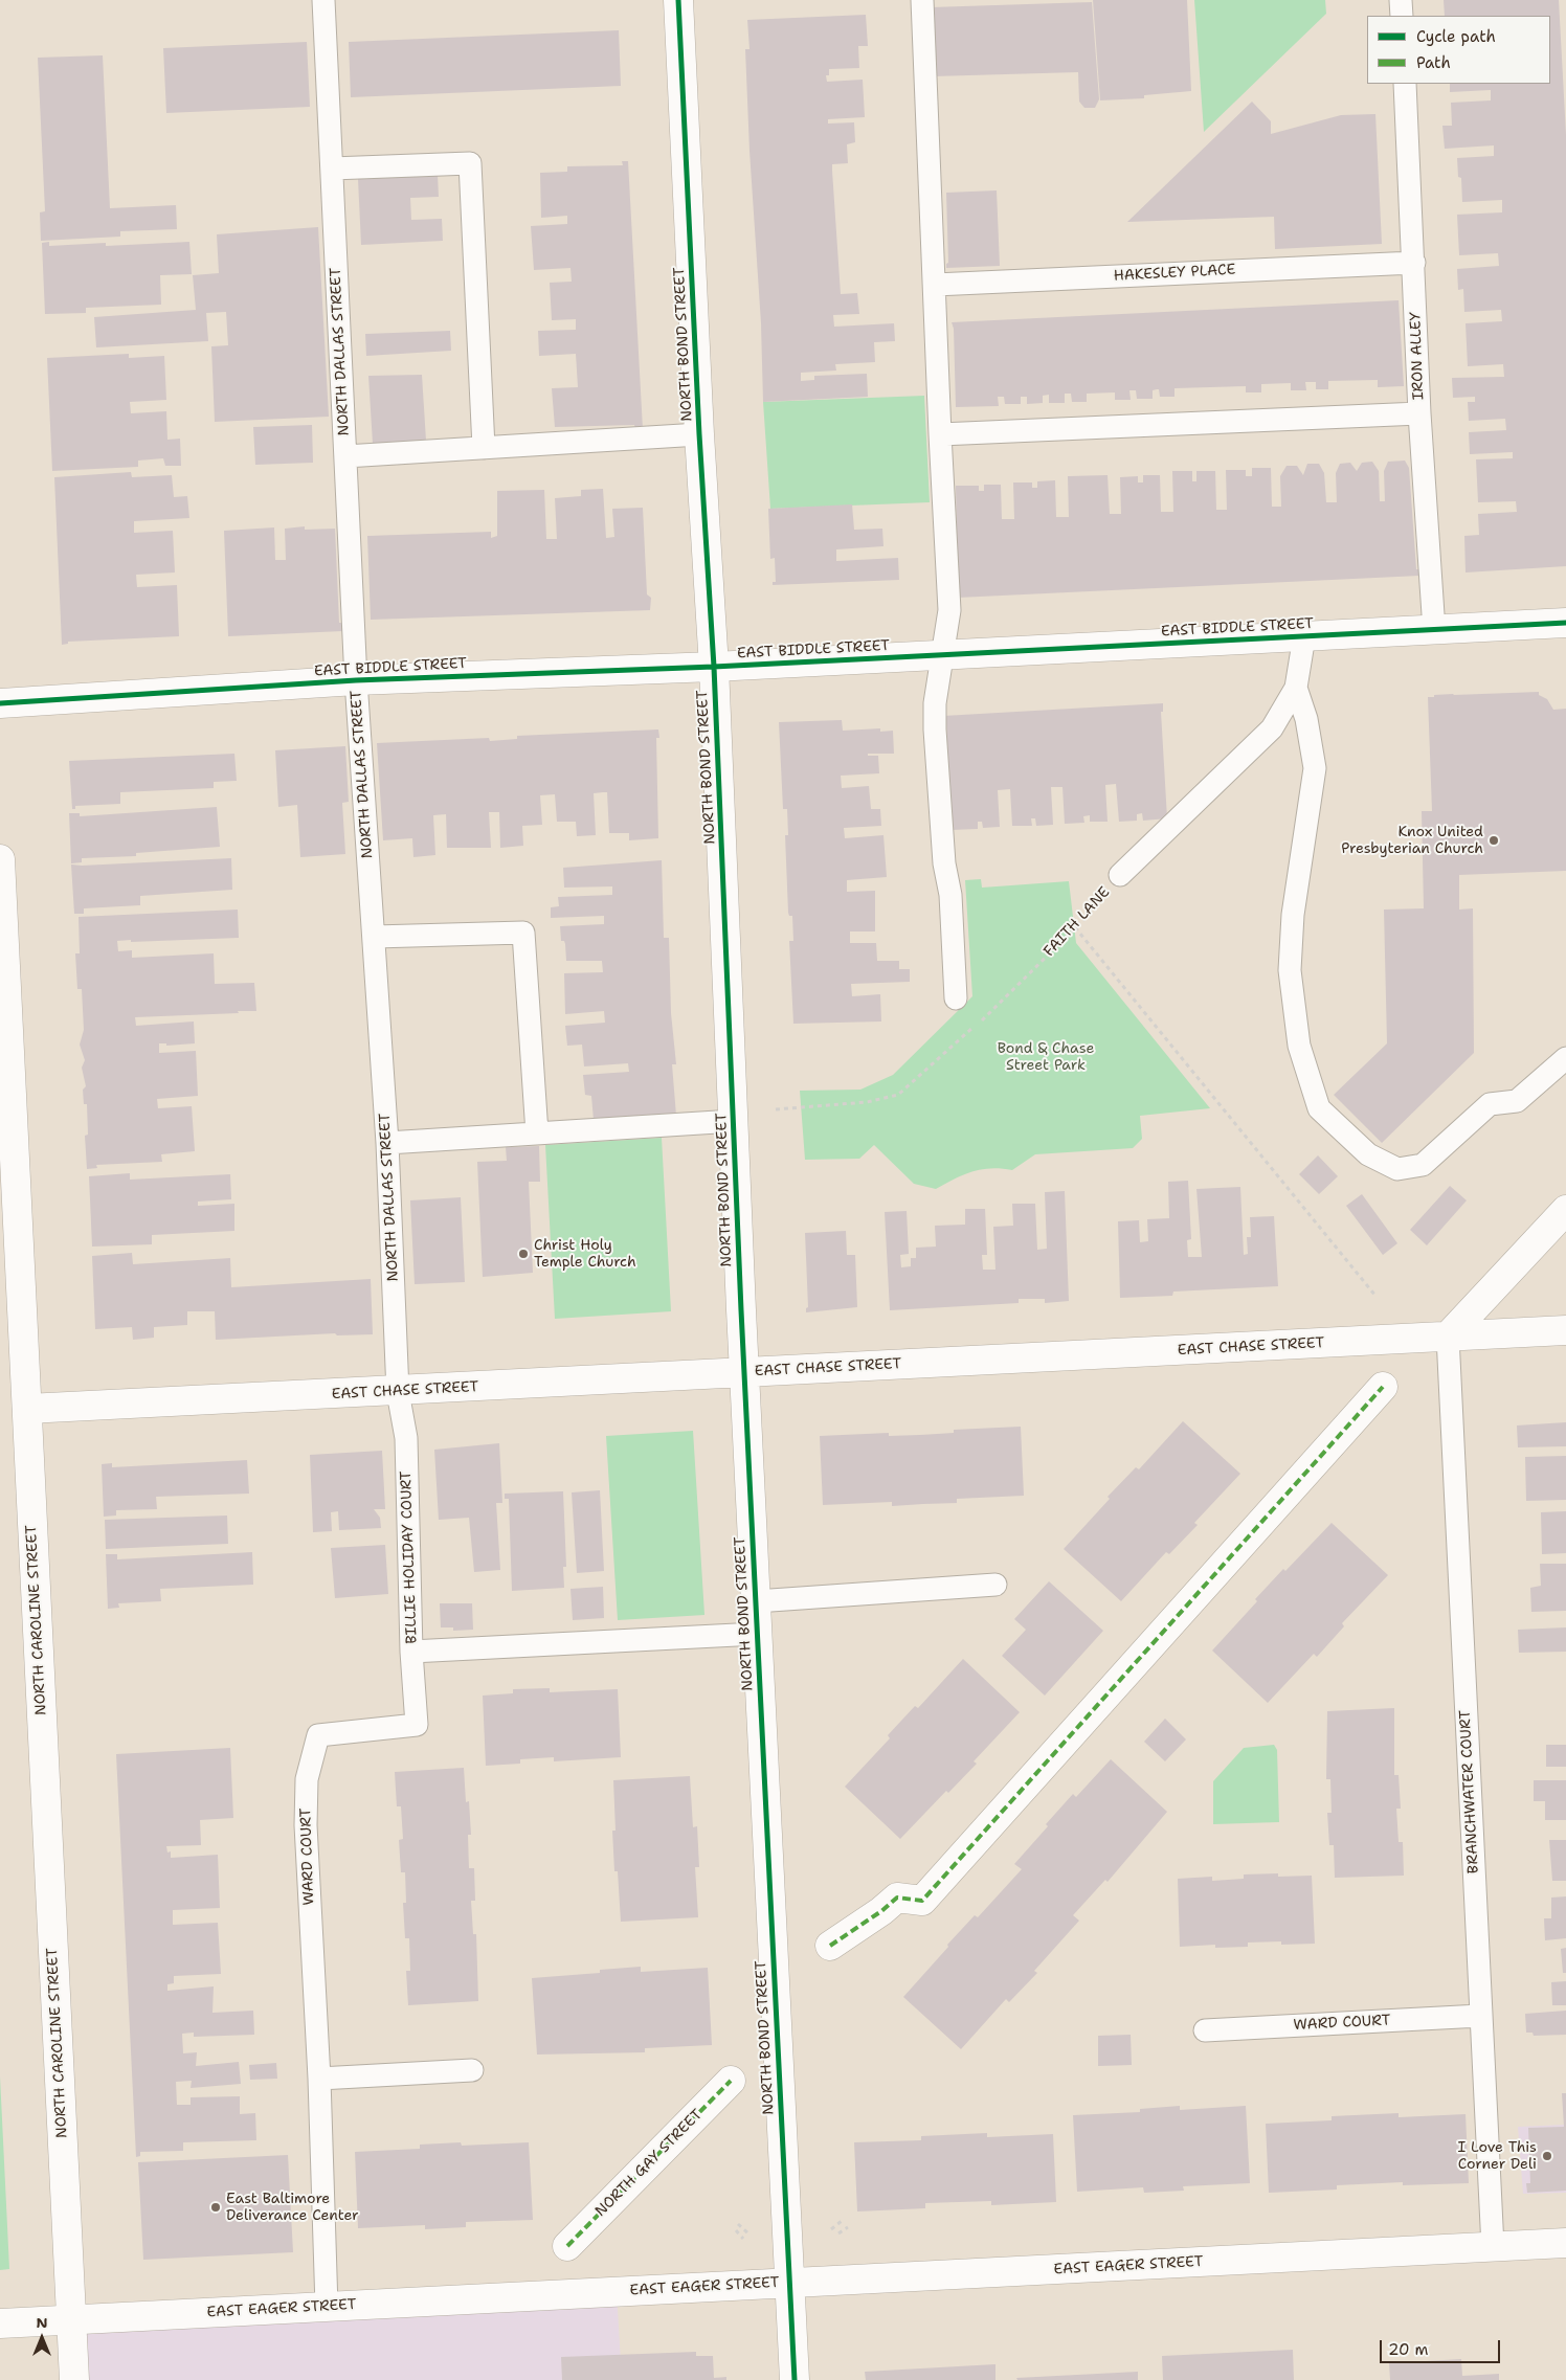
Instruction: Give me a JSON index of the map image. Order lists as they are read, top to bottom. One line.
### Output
{"streets":{"street":["NORTH BOND STREET","EAST BIDDLE STREET","EAST CHASE STREET","NORTH CAROLINE STREET","NORTH GAY STREET","EAST EAGER STREET"],"lane":["HAKESLEY PLACE","NORTH DALLAS STREET","IRON ALLEY","FAITH LANE","BILLIE HOLIDAY COURT","BRANCHWATER COURT","WARD COURT"]},"crossings":[["HAKESLEY PLACE","IRON ALLEY"],["NORTH BOND STREET","EAST BIDDLE STREET"],["NORTH BOND STREET","EAST CHASE STREET"],["NORTH BOND STREET","EAST EAGER STREET"],["NORTH DALLAS STREET","EAST BIDDLE STREET"],["NORTH DALLAS STREET","EAST CHASE STREET"],["NORTH DALLAS STREET","BILLIE HOLIDAY COURT"],["IRON ALLEY","EAST BIDDLE STREET"],["EAST BIDDLE STREET","FAITH LANE"],["EAST CHASE STREET","BILLIE HOLIDAY COURT"],["EAST CHASE STREET","NORTH CAROLINE STREET"],["EAST CHASE STREET","BRANCHWATER COURT"],["BILLIE HOLIDAY COURT","WARD COURT"],["NORTH CAROLINE STREET","EAST EAGER STREET"],["BRANCHWATER COURT","WARD COURT"],["BRANCHWATER COURT","EAST EAGER STREET"],["WARD COURT","EAST EAGER STREET"]],"parks":["Bond & Chase Street Park"],"places":["Knox United Presbyterian Church","Christ Holy Temple Church","I Love This Corner Deli","East Baltimore Deliverance Center"],"legend":["Cycle path","Path"],"scale_bar":"20 m","north":"top"}
